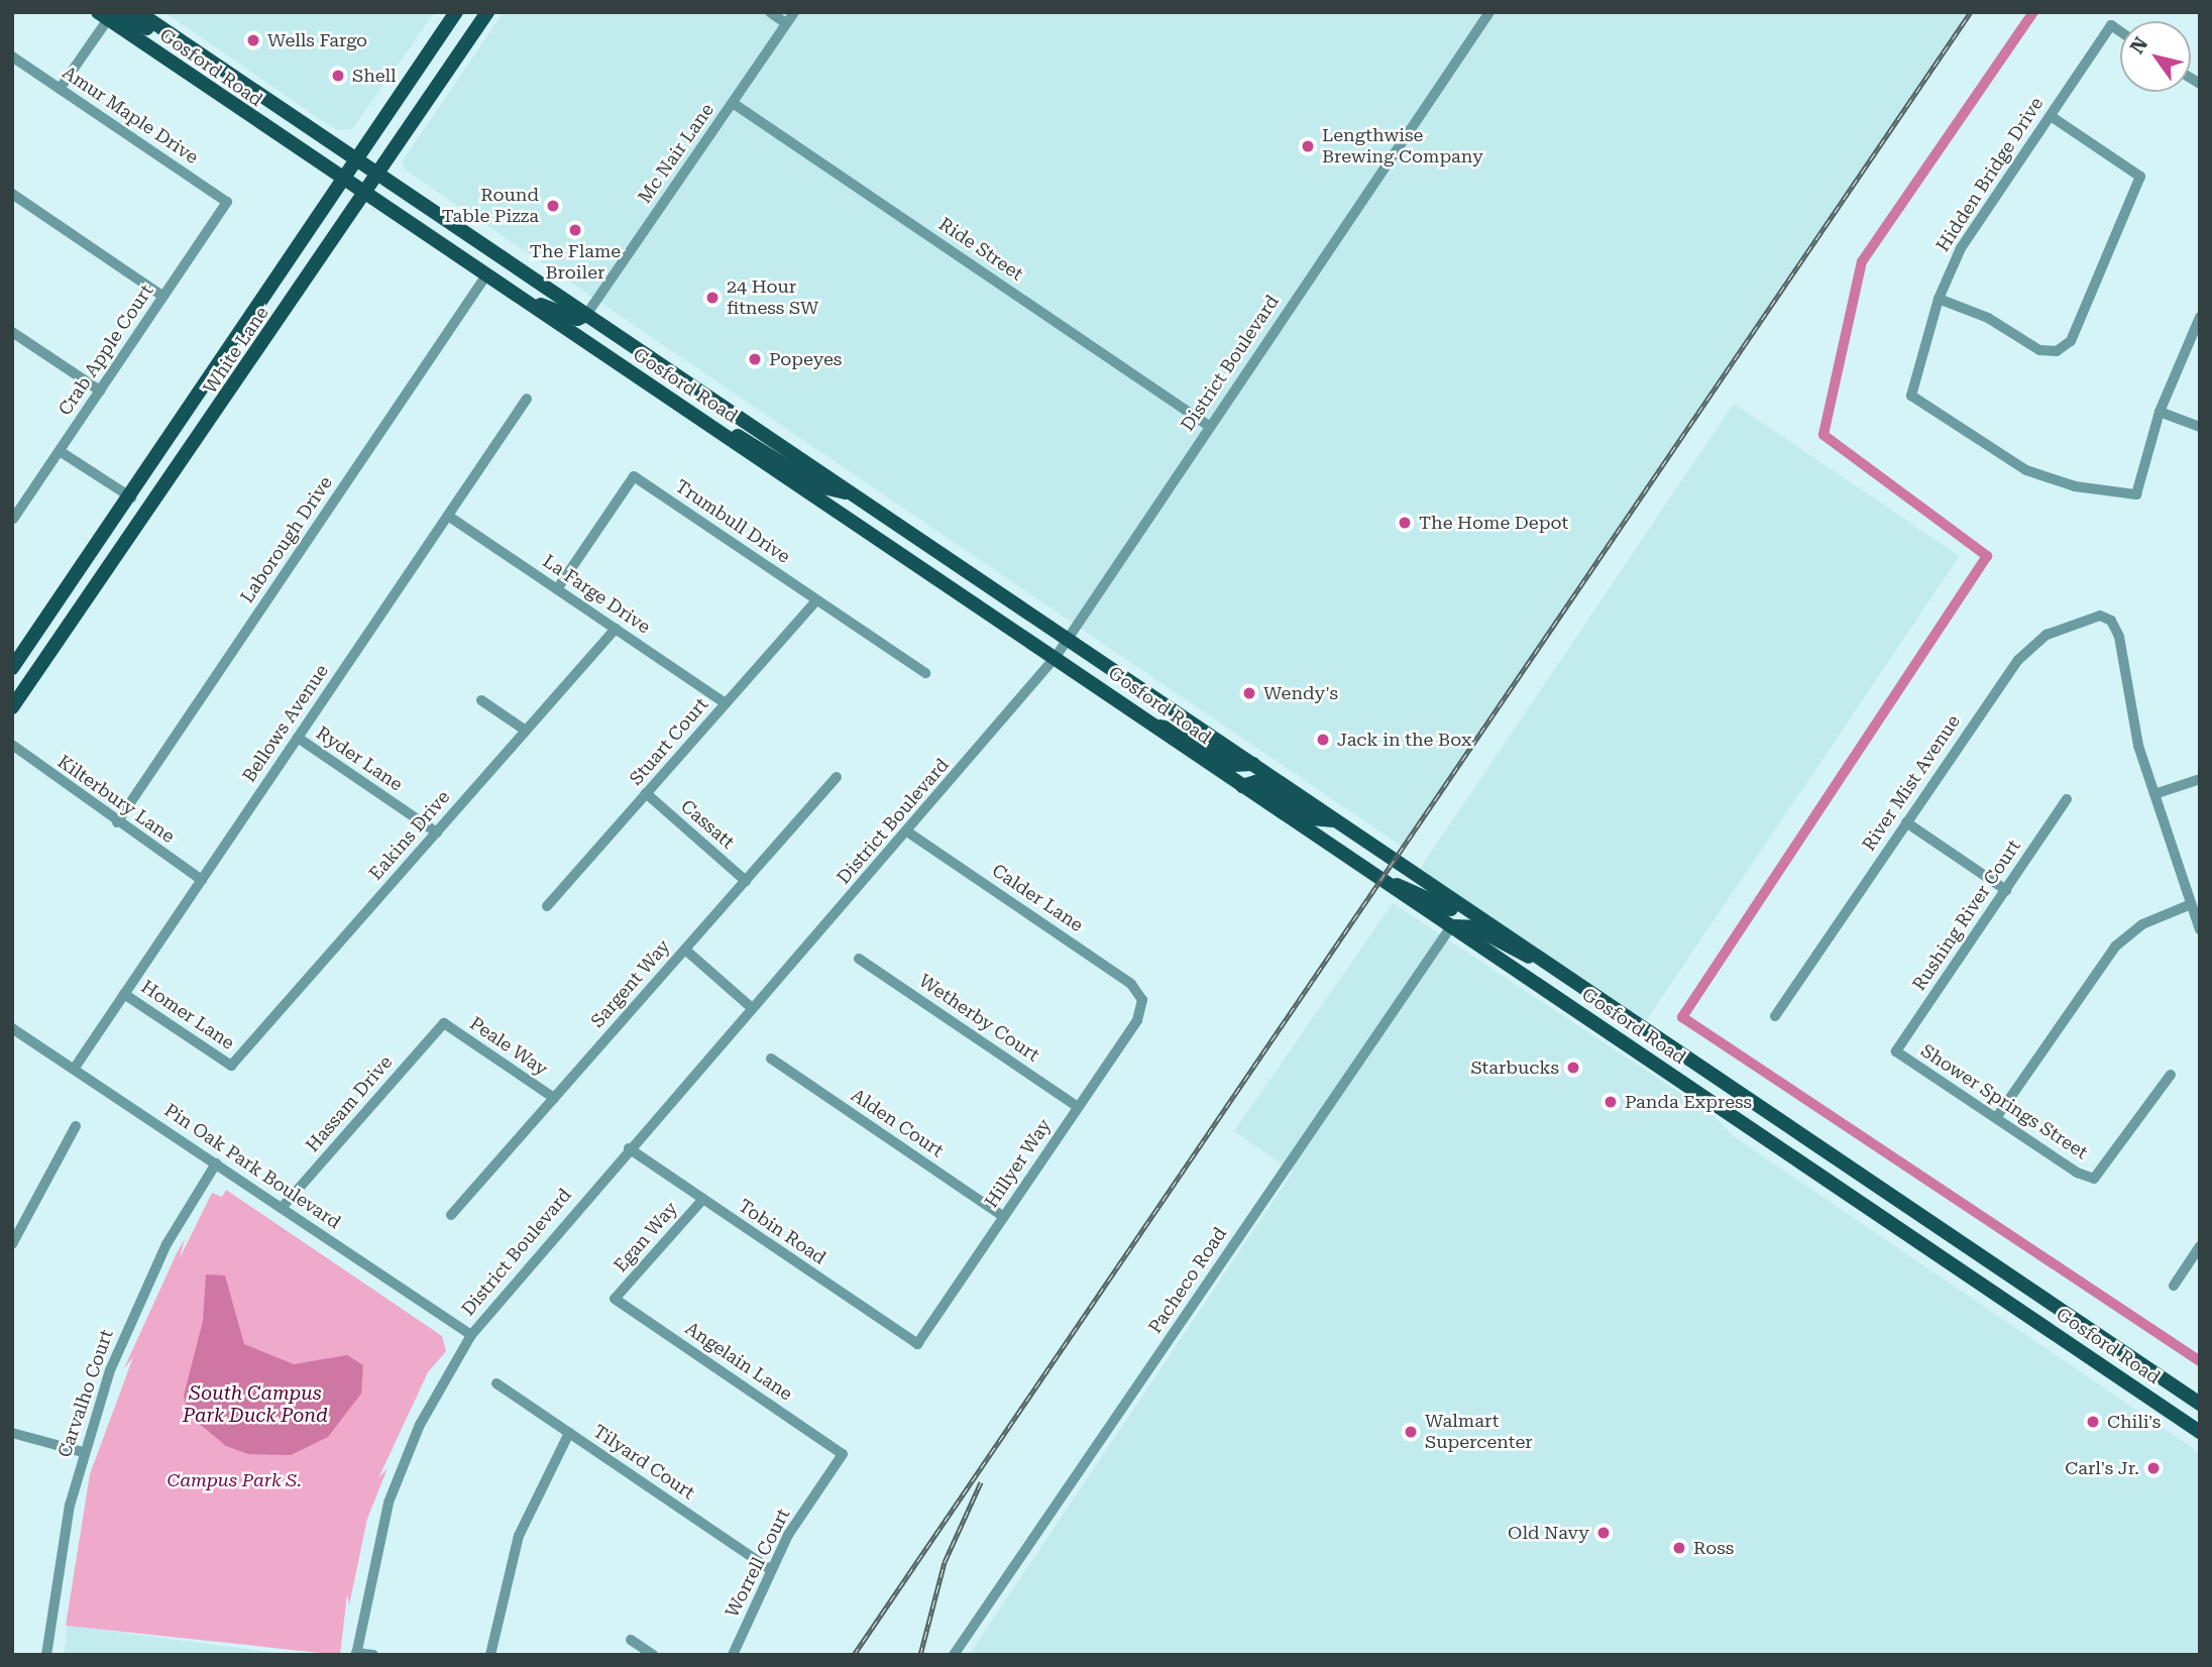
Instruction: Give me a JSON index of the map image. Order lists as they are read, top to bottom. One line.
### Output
{"streets":{"main road":["Gosford Road","White Lane"],"street":["Amur Maple Drive","Mc Nair Lane","Hidden Bridge Drive","Ride Street","Crab Apple Court","District Boulevard","Trumbull Drive","Laborough Drive","La Farge Drive","Bellows Avenue","Stuart Court","Ryder Lane","River Mist Avenue","Kilterbury Lane","Cassatt","Eakins Drive","Calder Lane","Rushing River Court","Sargent Way","Homer Lane","Wetherby Court","Peale Way","Shower Springs Street","Hassam Drive","Alden Court","Hillyer Way","Pin Oak Park Boulevard","Tobin Road","Egan Way","Pacheco Road","Angelain Lane","Carvalho Court","Tilyard Court","Worrell Court"]},"crossings":[["Gosford Road","Mc Nair Lane"],["Gosford Road","White Lane"],["Gosford Road","District Boulevard"],["Gosford Road","Laborough Drive"],["Gosford Road","Pacheco Road"],["Amur Maple Drive","Crab Apple Court"],["Mc Nair Lane","Ride Street"],["Ride Street","District Boulevard"],["District Boulevard","Calder Lane"],["District Boulevard","Pin Oak Park Boulevard"],["District Boulevard","Tobin Road"],["Trumbull Drive","La Farge Drive"],["Trumbull Drive","Stuart Court"],["Laborough Drive","Kilterbury Lane"],["La Farge Drive","Bellows Avenue"],["La Farge Drive","Stuart Court"],["La Farge Drive","Eakins Drive"],["Bellows Avenue","Ryder Lane"],["Bellows Avenue","Kilterbury Lane"],["Bellows Avenue","Homer Lane"],["Bellows Avenue","Pin Oak Park Boulevard"],["Stuart Court","Cassatt"],["Ryder Lane","Eakins Drive"],["Cassatt","Sargent Way"],["Eakins Drive","Homer Lane"],["Calder Lane","Hillyer Way"],["Rushing River Court","Shower Springs Street"],["Sargent Way","Peale Way"],["Wetherby Court","Hillyer Way"],["Peale Way","Hassam Drive"],["Hassam Drive","Pin Oak Park Boulevard"],["Alden Court","Hillyer Way"],["Hillyer Way","Tobin Road"],["Pin Oak Park Boulevard","Carvalho Court"],["Tobin Road","Egan Way"],["Egan Way","Angelain Lane"],["Angelain Lane","Worrell Court"],["Tilyard Court","Worrell Court"]],"water":["South Campus Park Duck Pond"],"parks":["Campus Park S."],"places":["Wells Fargo","Shell","Lengthwise Brewing Company","Round Table Pizza","The Flame Broiler","24 Hour fitness SW","Popeyes","The Home Depot","Wendy's","Jack in the Box","Starbucks","Panda Express","Chili's","Walmart Supercenter","Carl's Jr.","Old Navy","Ross"],"north":"top left"}
